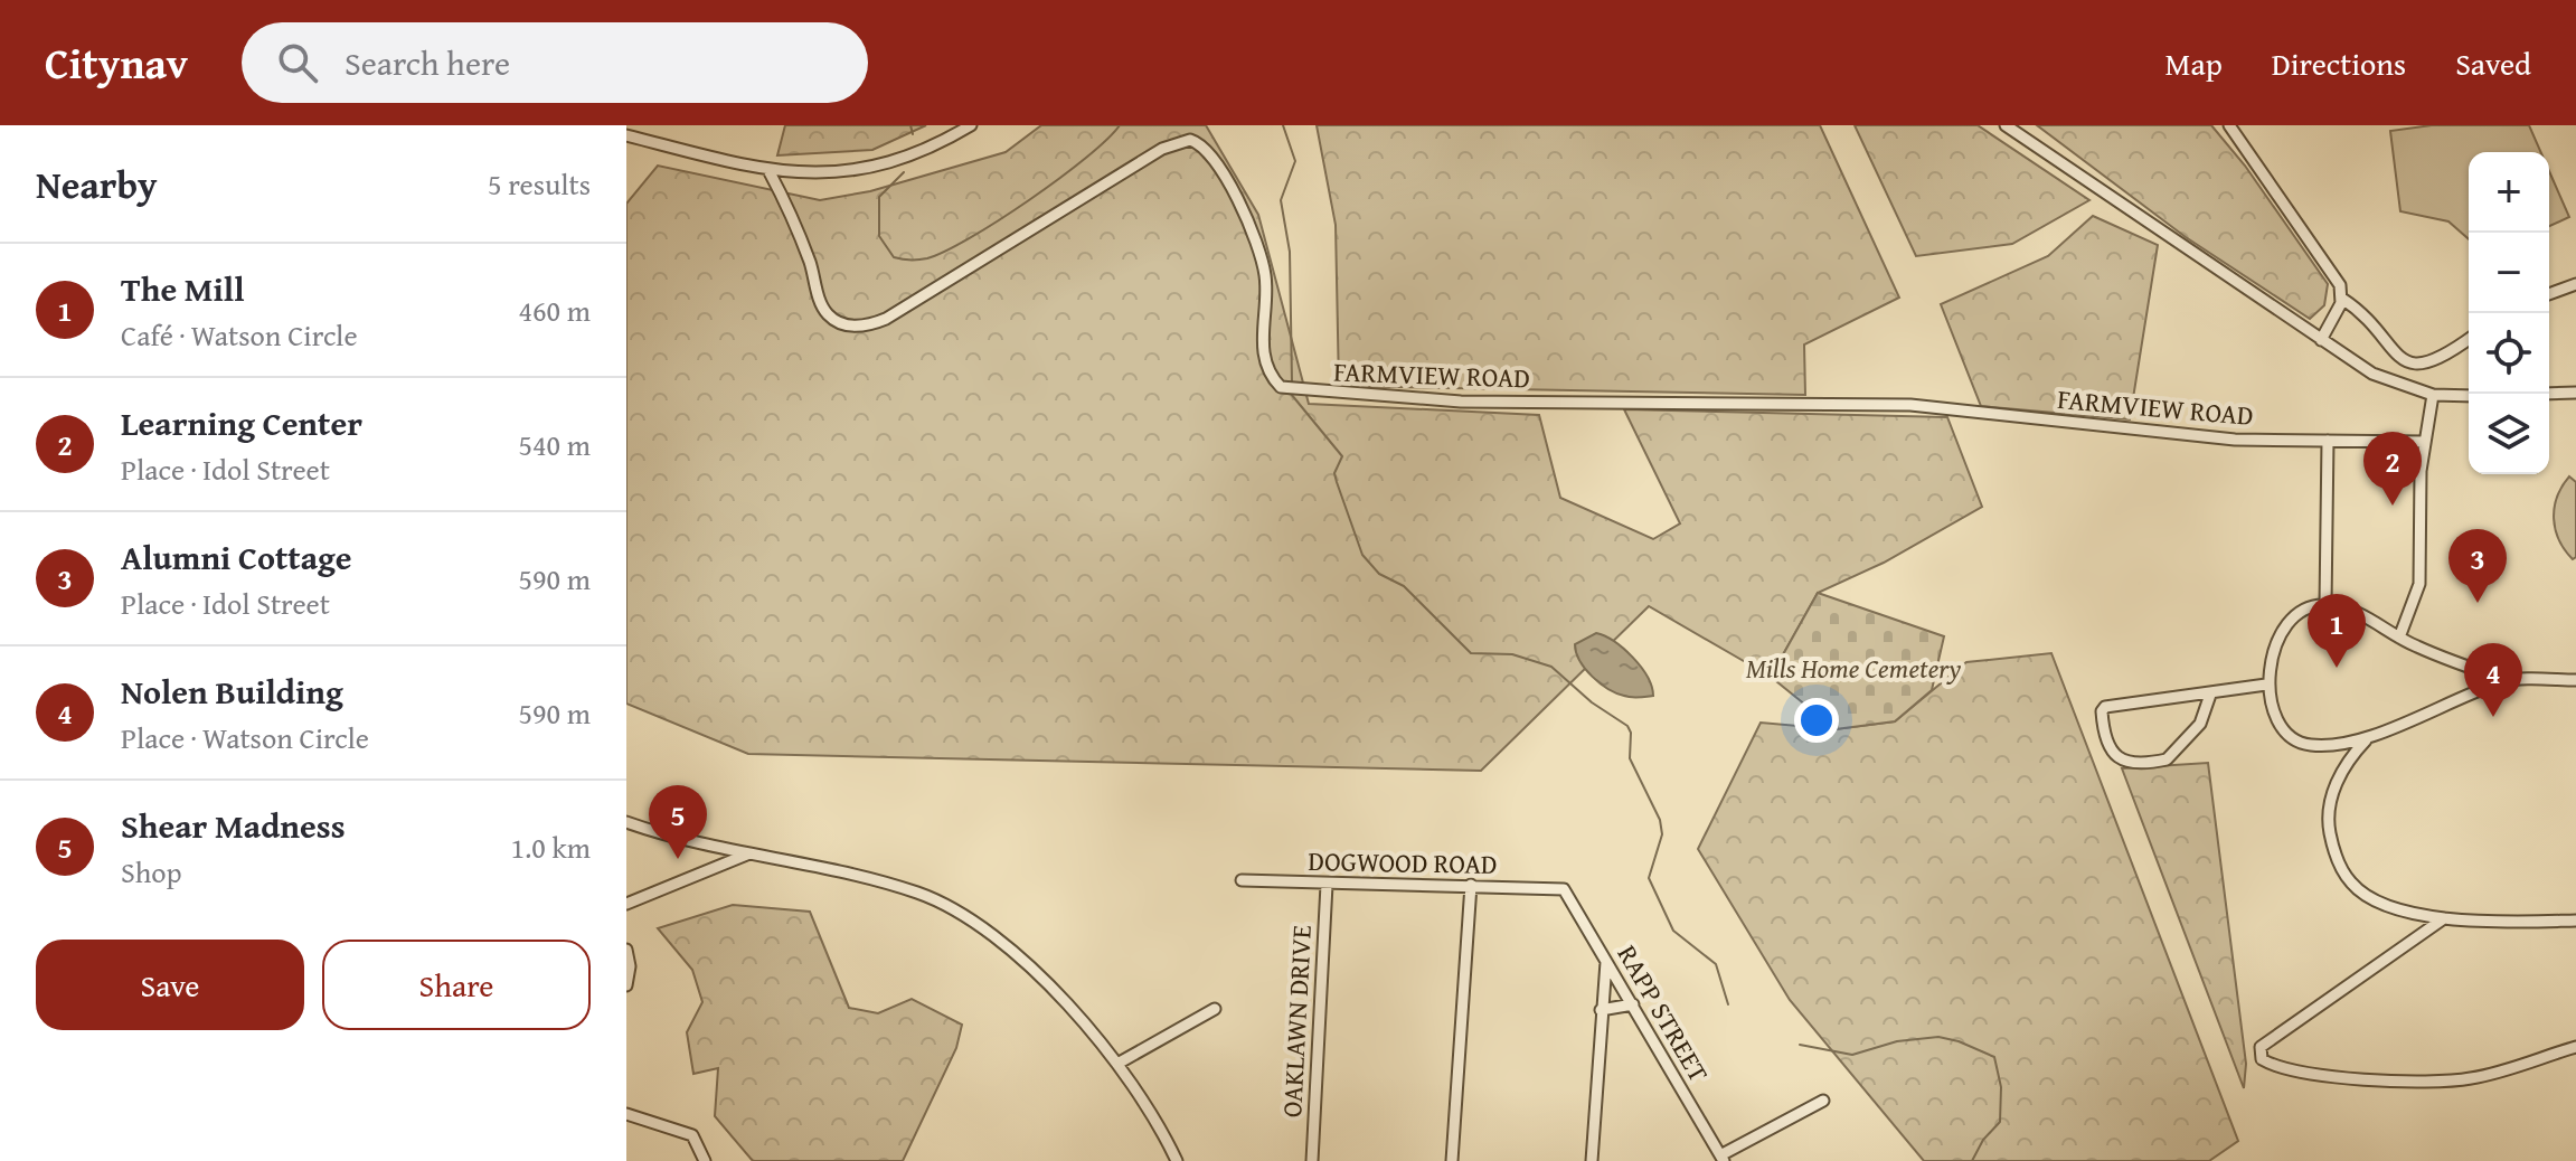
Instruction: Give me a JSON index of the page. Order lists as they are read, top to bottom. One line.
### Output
{"streets":{"street":["FARMVIEW ROAD","DOGWOOD ROAD","RAPP STREET","OAKLAWN DRIVE"]},"crossings":[["DOGWOOD ROAD","RAPP STREET"],["DOGWOOD ROAD","OAKLAWN DRIVE"]],"parks":["Mills Home Cemetery"],"page":{"header":"Citynav","search":"Search here","nav":["Map","Directions","Saved"],"heading":["Nearby","5 results"],"map_buttons":["+","−"],"list":[{"mark":"1","name":"The Mill","note":"Café · Watson Circle","value":"460 m"},{"mark":"2","name":"Learning Center","note":"Place · Idol Street","value":"540 m"},{"mark":"3","name":"Alumni Cottage","note":"Place · Idol Street","value":"590 m"},{"mark":"4","name":"Nolen Building","note":"Place · Watson Circle","value":"590 m"},{"mark":"5","name":"Shear Madness","note":"Shop","value":"1.0 km"}],"pins":["2","3","1","4","5"],"buttons":["Save","Share"]}}
